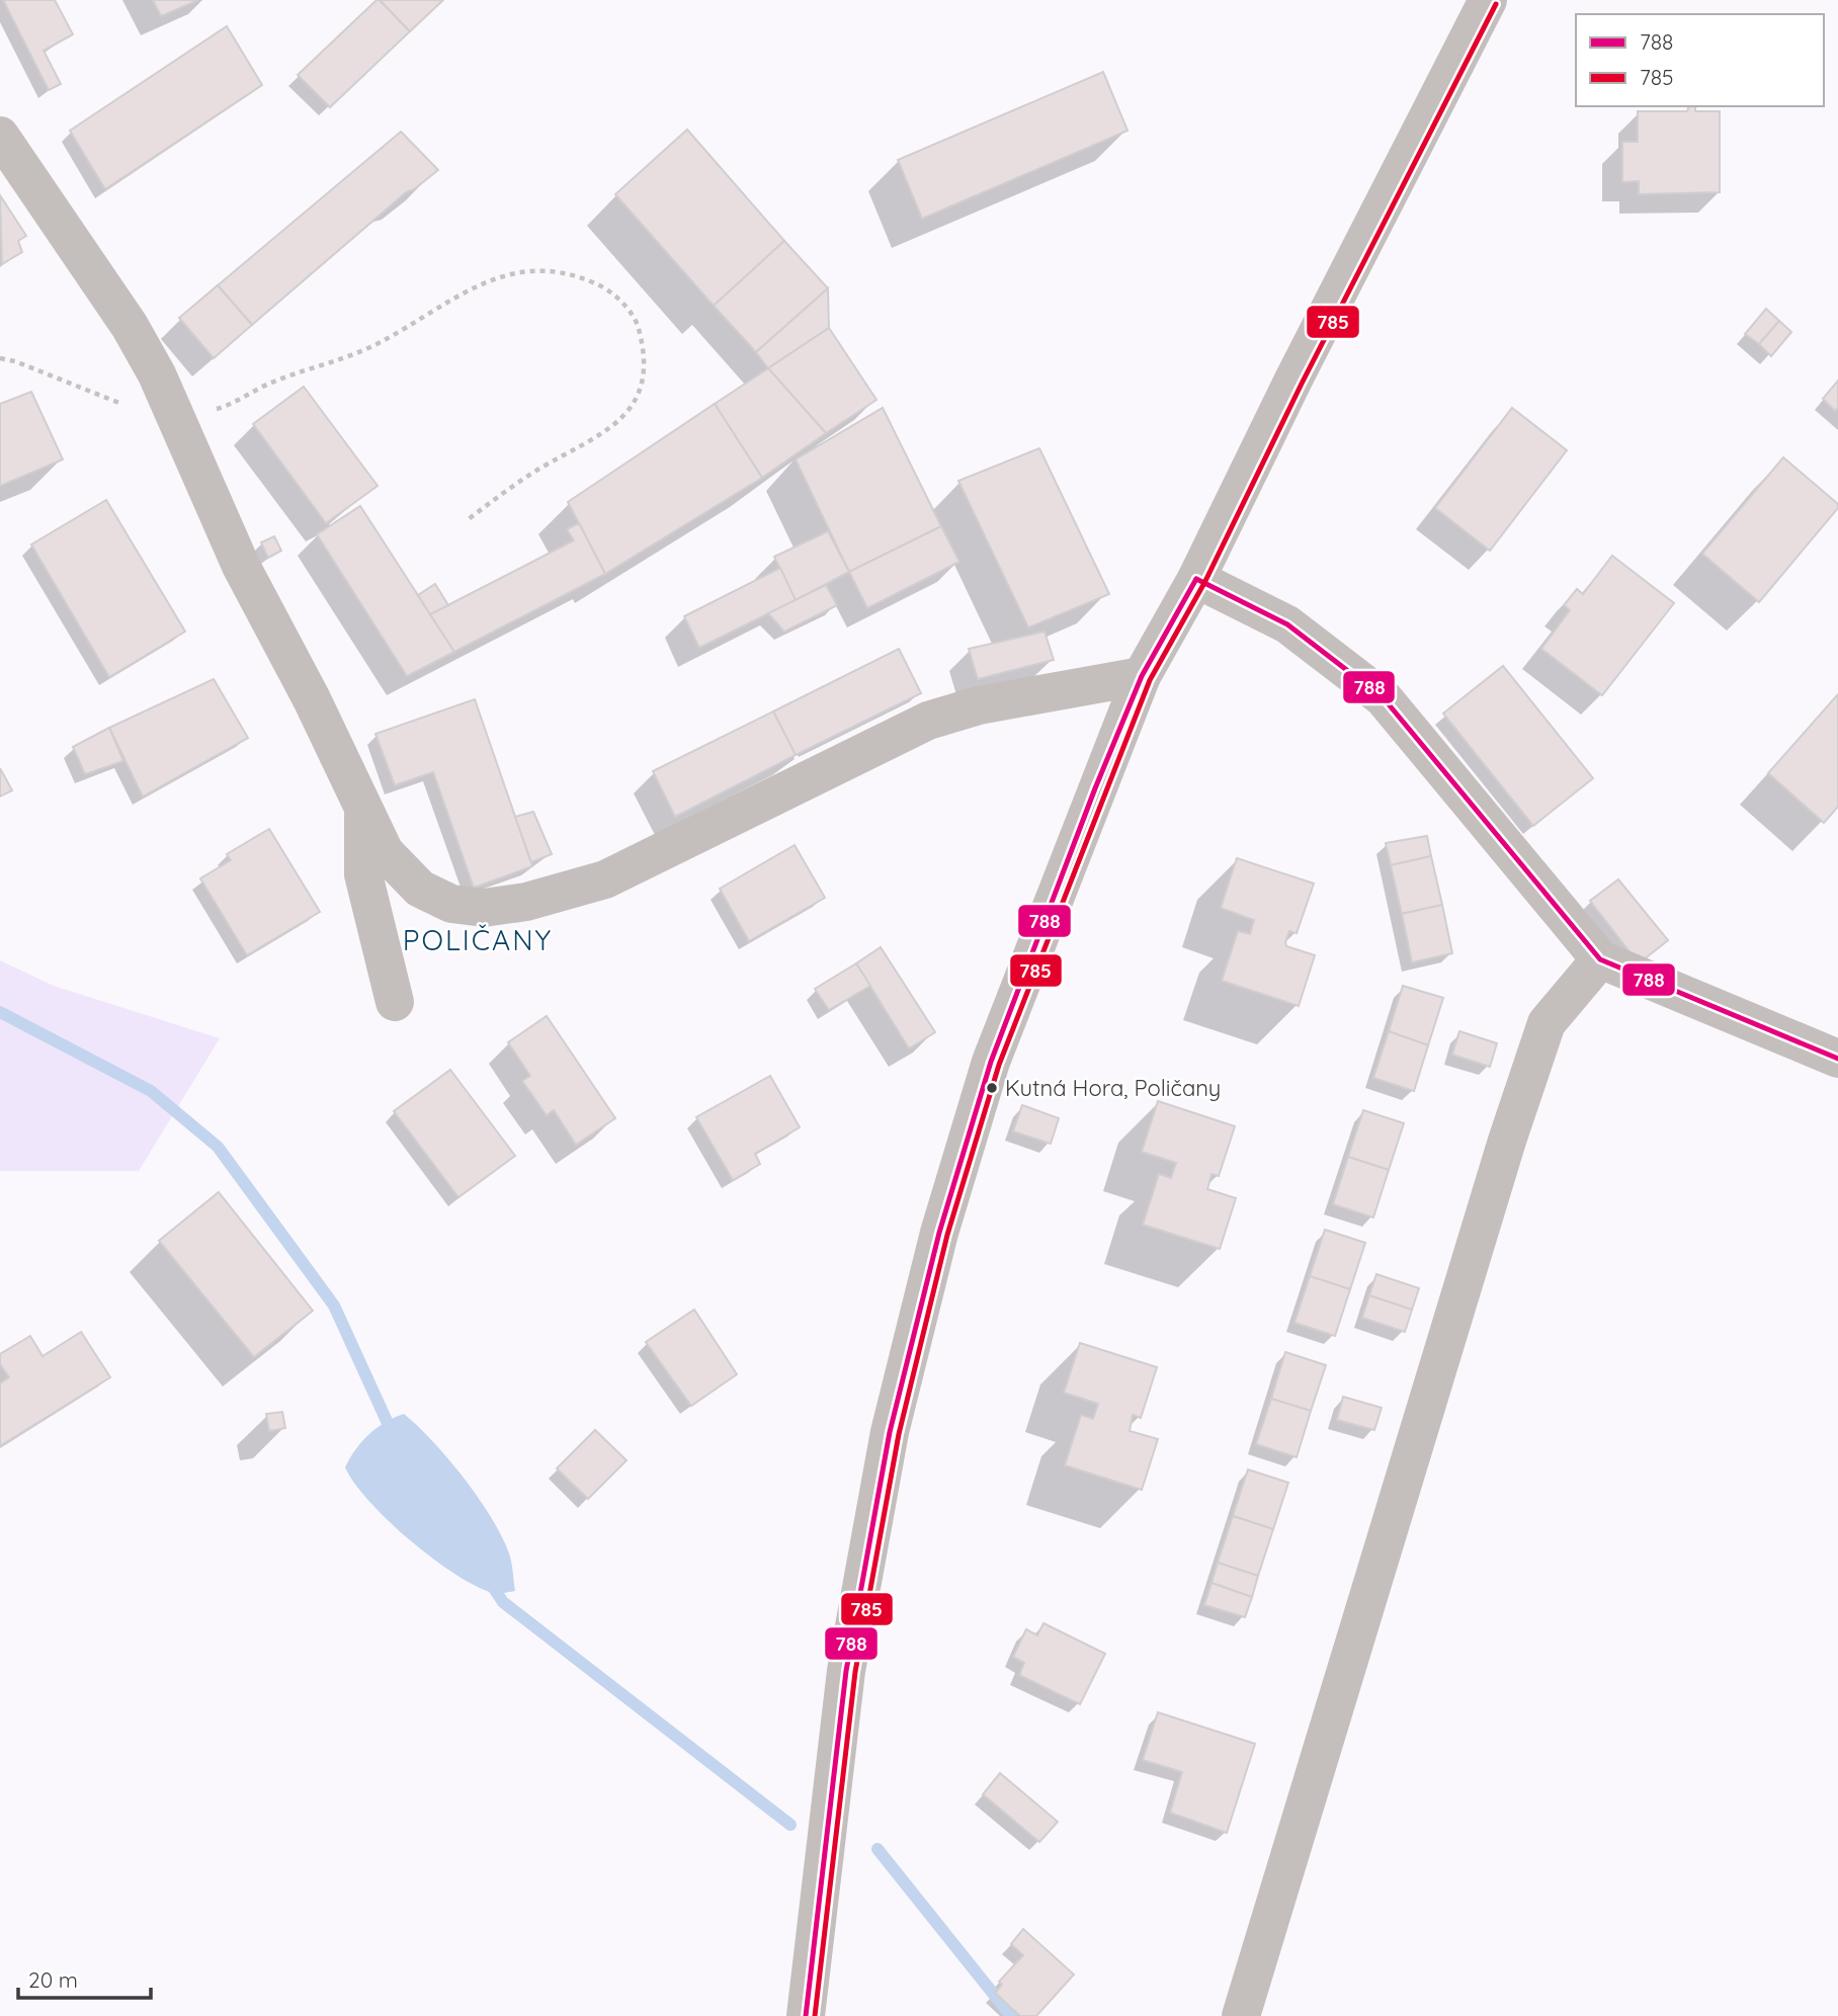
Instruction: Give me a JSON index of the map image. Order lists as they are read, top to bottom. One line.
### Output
{"districts":["POLIČANY"],"places":["Kutná Hora, Poličany"],"lines":["transit line 785","transit line 788"],"legend":["788","785"],"scale_bar":"20 m"}
